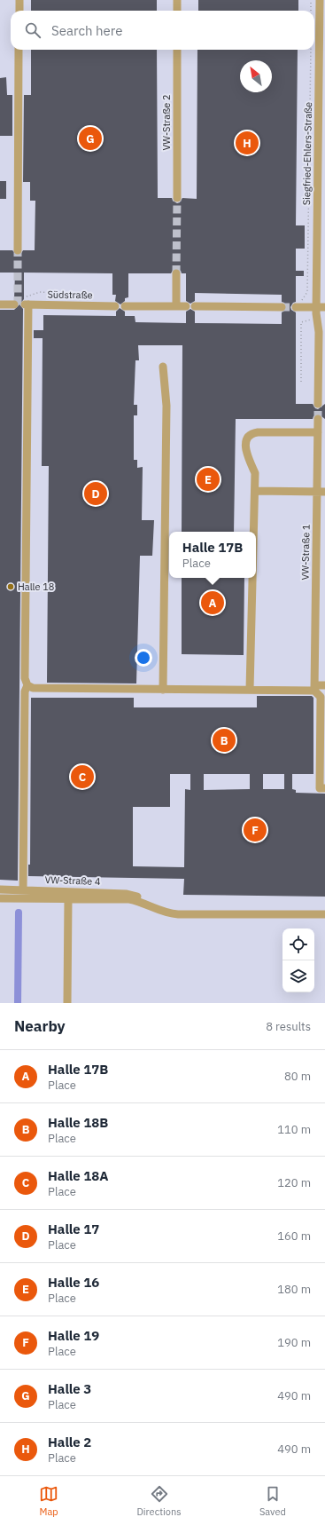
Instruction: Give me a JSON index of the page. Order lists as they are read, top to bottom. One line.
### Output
{"streets":{"street":["VW-Straße 2","Siegfried-Ehlers-Straße","Südstraße","VW-Straße 1","VW-Straße 4"]},"places":["Halle 18"],"north":"top left","page":{"search":"Search here","pins":["G","H","E","D","A","B","C","F"],"popup":["Halle 17B","Place"],"heading":["Nearby","8 results"],"list":[{"mark":"A","name":"Halle 17B","note":"Place","value":"80 m"},{"mark":"B","name":"Halle 18B","note":"Place","value":"110 m"},{"mark":"C","name":"Halle 18A","note":"Place","value":"120 m"},{"mark":"D","name":"Halle 17","note":"Place","value":"160 m"},{"mark":"E","name":"Halle 16","note":"Place","value":"180 m"},{"mark":"F","name":"Halle 19","note":"Place","value":"190 m"},{"mark":"G","name":"Halle 3","note":"Place","value":"490 m"},{"mark":"H","name":"Halle 2","note":"Place","value":"490 m"}],"nav":["Map","Directions","Saved"]}}
